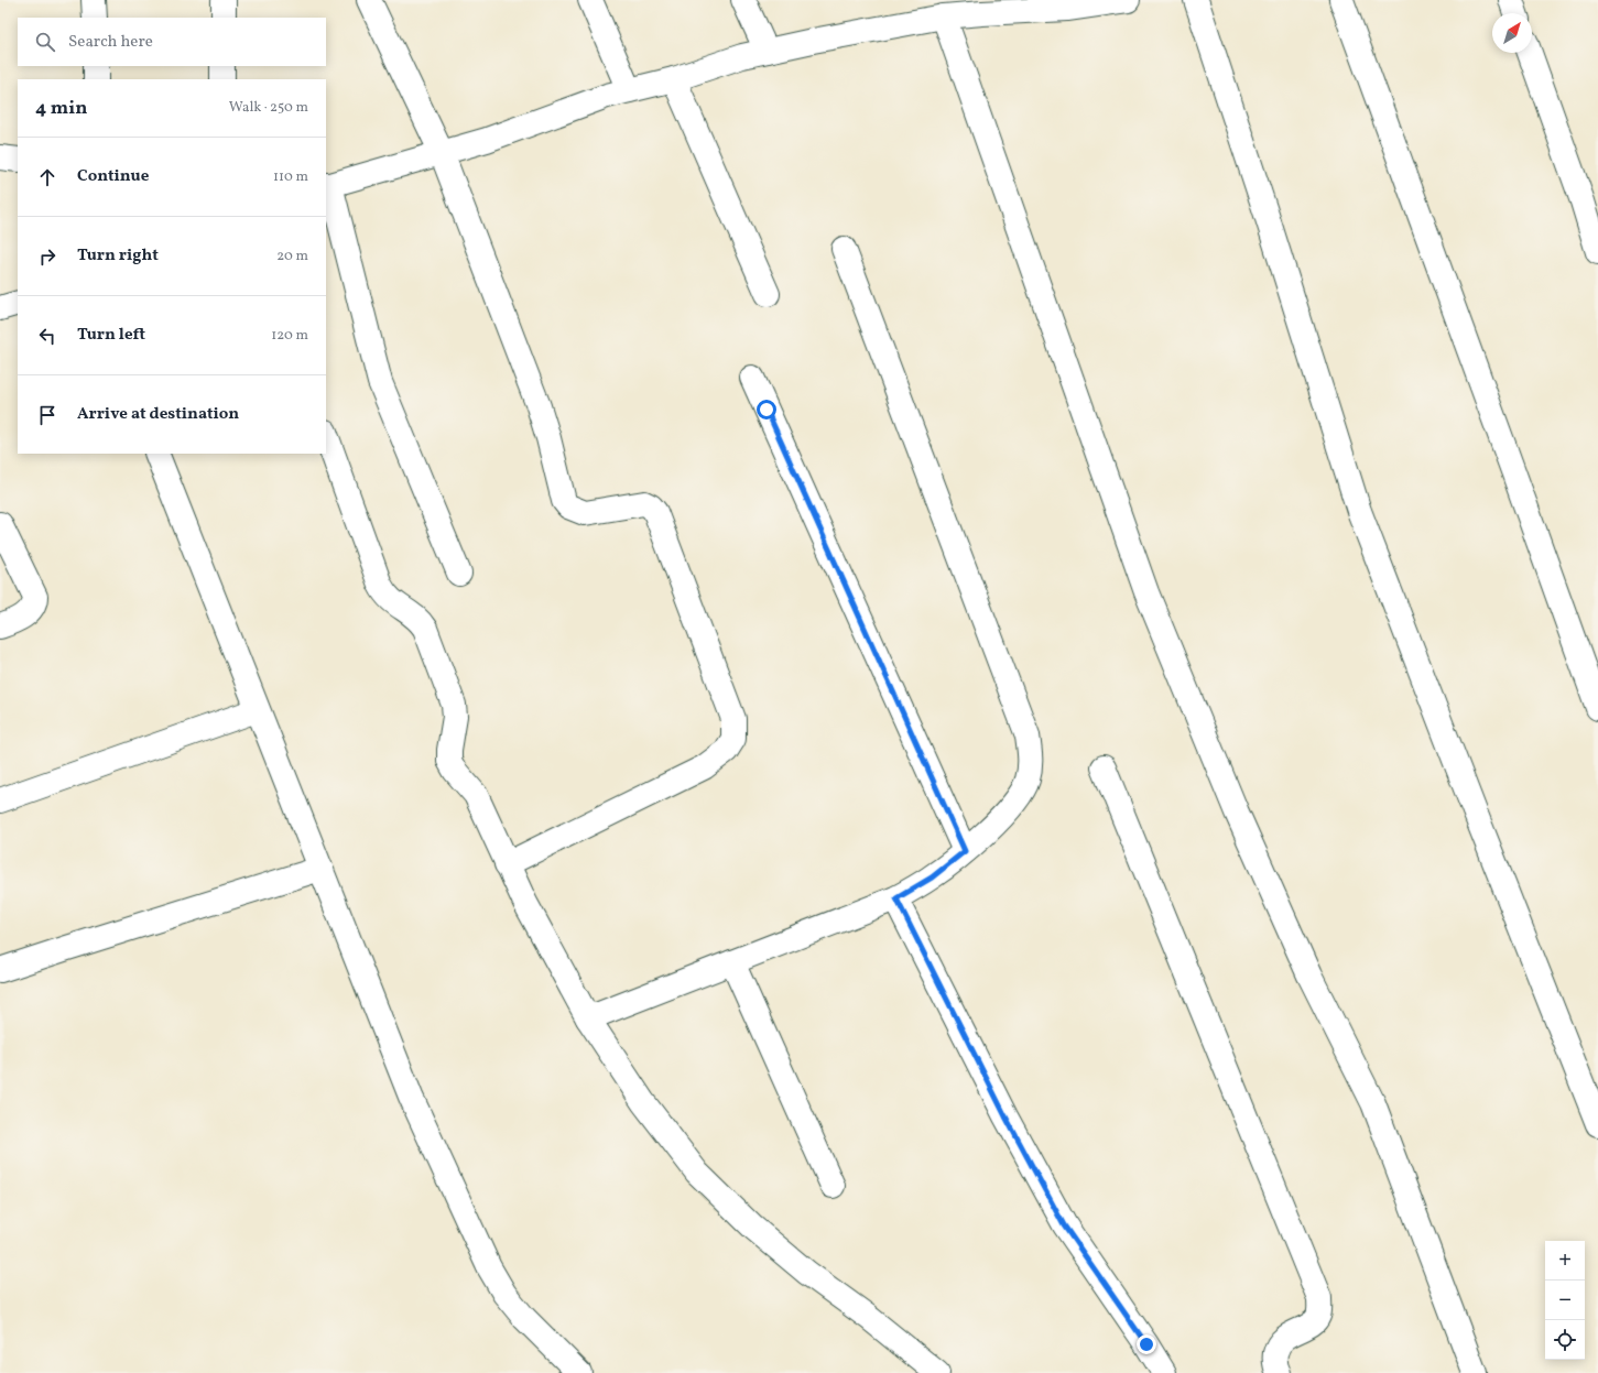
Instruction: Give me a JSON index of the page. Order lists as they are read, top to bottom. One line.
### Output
{"north":"top right","page":{"search":"Search here","heading":["4 min","Walk · 250 m"],"list":[["Continue","110 m"],["Turn right","20 m"],["Turn left","120 m"],"Arrive at destination"],"map_buttons":["+","−"]}}
